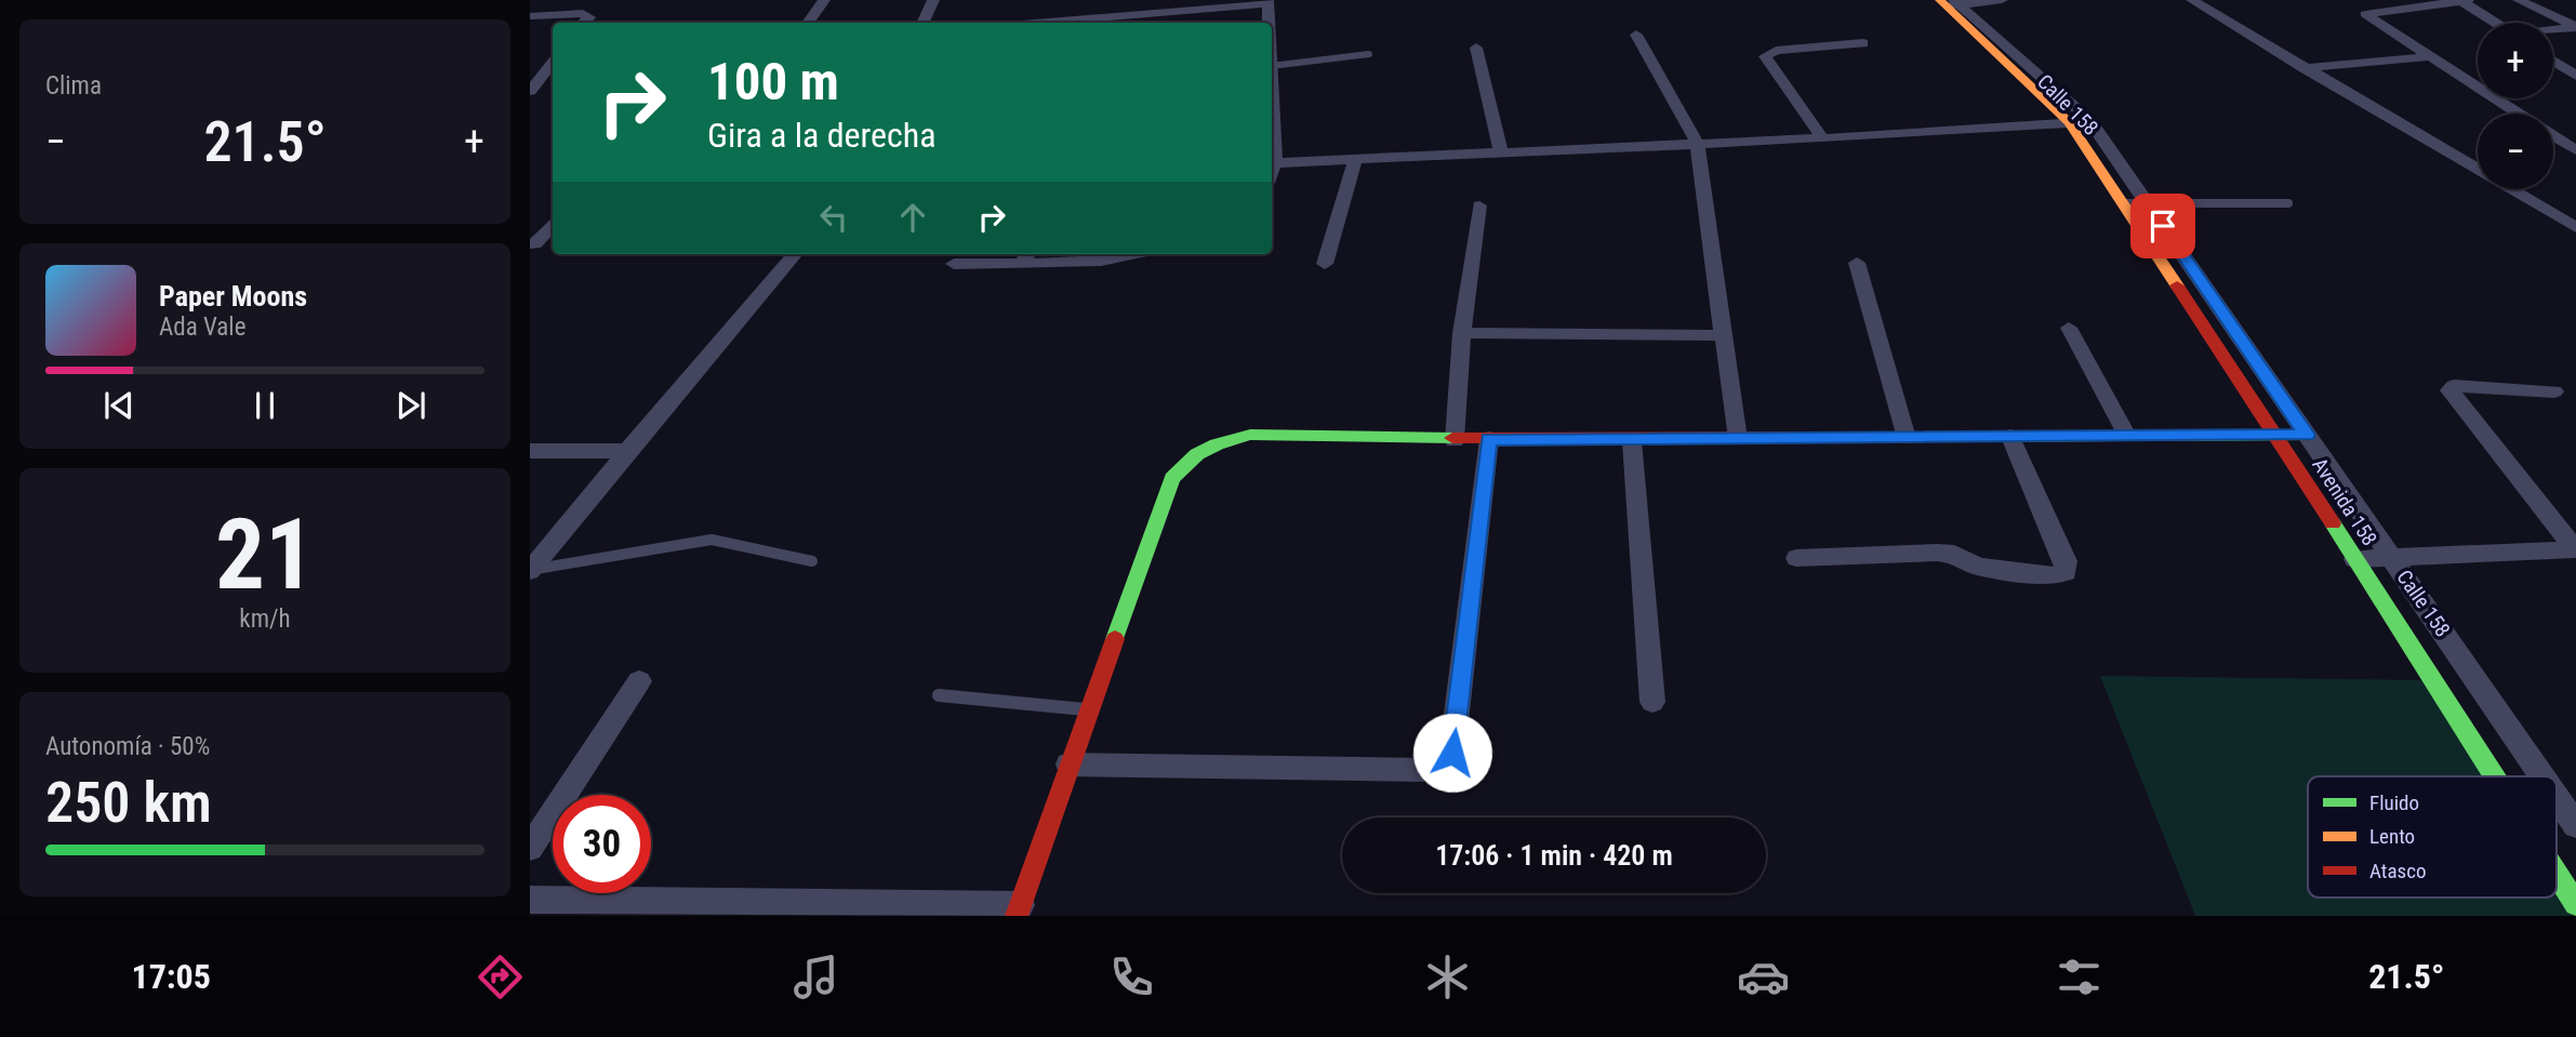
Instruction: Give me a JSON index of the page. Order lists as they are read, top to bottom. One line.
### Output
{"streets":{"street":["Calle 158","Avenida 158"]},"crossings":[["Calle 158","Avenida 158"]],"legend":["Fluido","Lento","Atasco"],"page":{"tile":["Clima",["21","km/h"],["Autonomía · 50%","250 km"]],"map_buttons":["+","−"],"turn":["100 m","Gira a la derecha"],"heat":["−","21.5°","+"],"song":["Paper Moons","Ada Vale"],"limit":"30","trip":"17:06 · 1 min · 420 m","tabs":["17:05","21.5°"]}}
